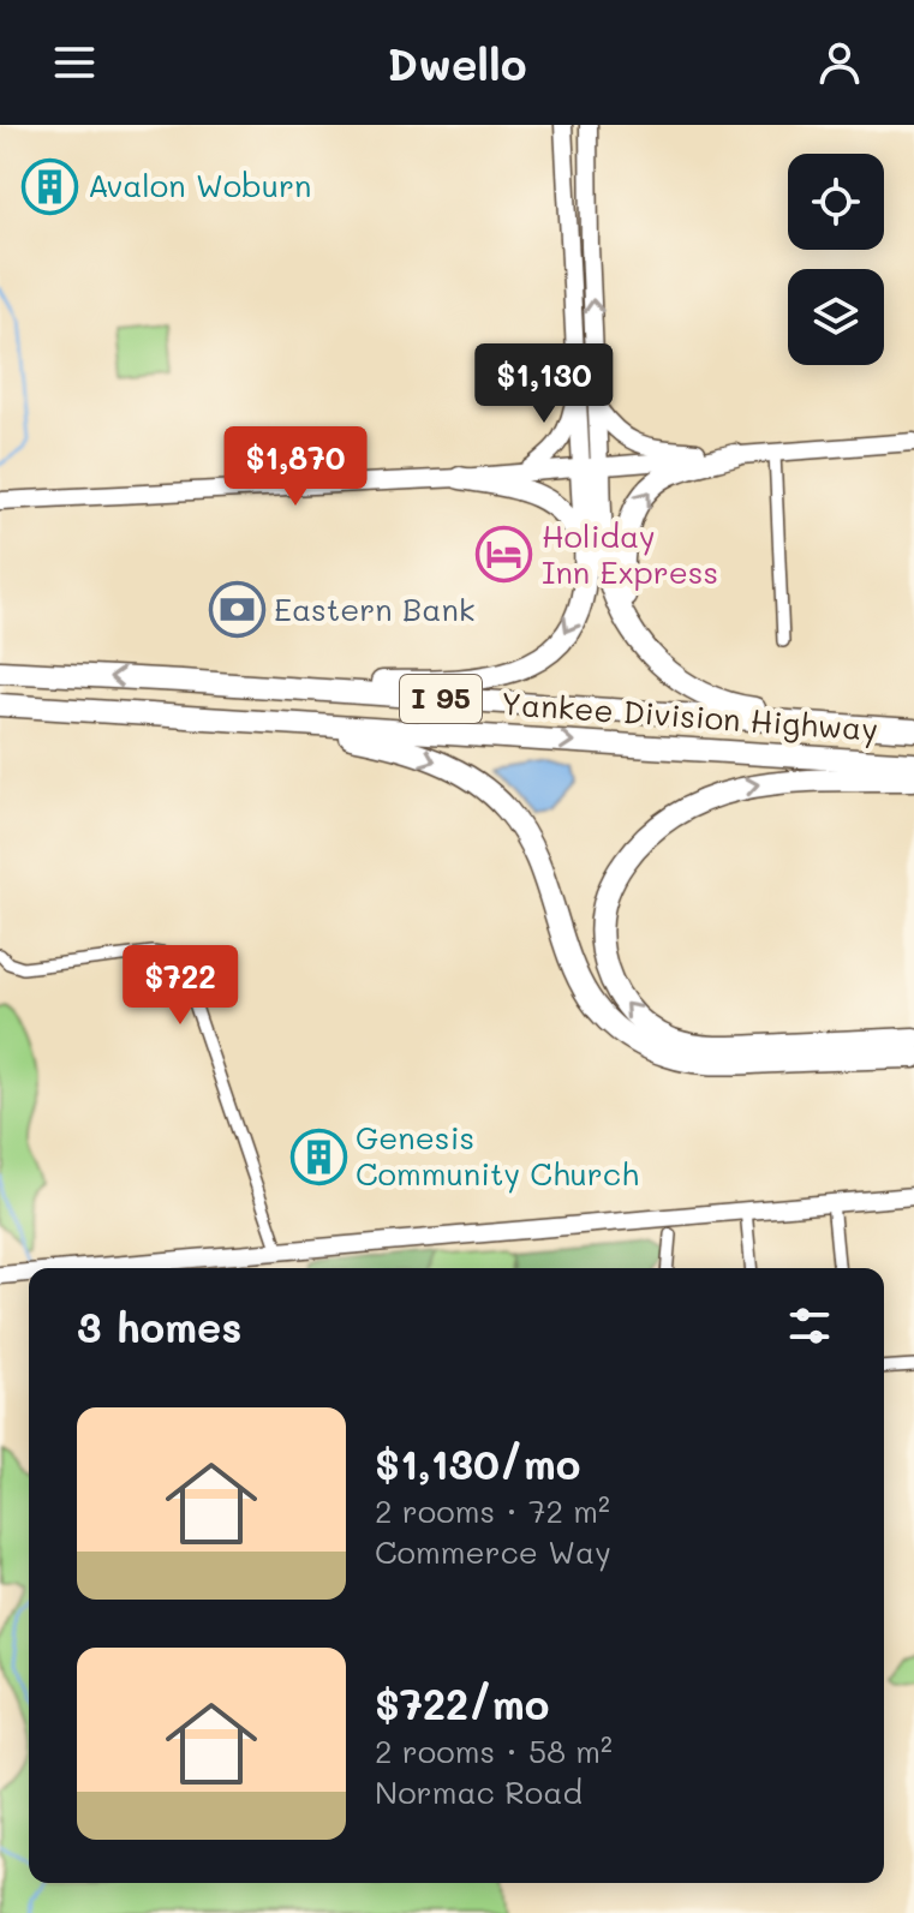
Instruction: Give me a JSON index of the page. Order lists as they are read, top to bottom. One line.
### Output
{"streets":{"highway":["I 95","Yankee Division Highway"]},"places":{"building":["Avalon Woburn","Genesis Community Church"],"hotel":["Holiday Inn Express"],"bank":["Eastern Bank"]},"page":{"header":"Dwello","price":["$1,130","$1,870","$722"],"heading":"3 homes","list":[{"name":"$1,130/mo","note":"2 rooms · 72 m² · Commerce Way"},{"name":"$722/mo","note":"2 rooms · 58 m² · Normac Road"}]}}
